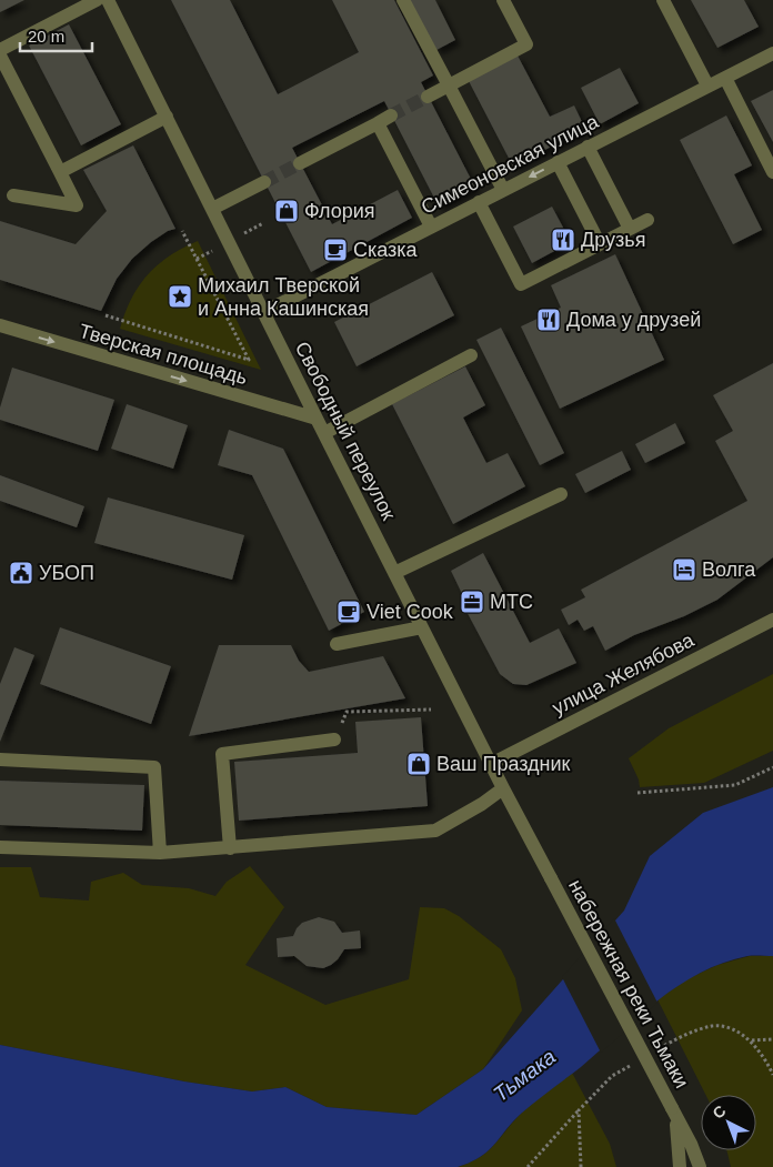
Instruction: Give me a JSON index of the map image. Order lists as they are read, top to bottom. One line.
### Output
{"streets":{"street":["Симеоновская улица","Тверская площадь","Свободный переулок","улица Желябова","набережная реки Тьмаки"]},"crossings":[["Симеоновская улица","Свободный переулок"],["Тверская площадь","Свободный переулок"],["Свободный переулок","улица Желябова"],["Свободный переулок","набережная реки Тьмаки"]],"one_way":["Тверская площадь"],"water":["Тьмака"],"places":{"shop":["Флория","Ваш Праздник"],"restaurant":["Друзья","Дома у друзей"],"cafe":["Сказка","Viet Cook"],"place":["Михаил Тверской и Анна Кашинская"],"hotel":["Волга"],"public building":["УБОП"],"office":["МТС"]},"scale_bar":"20 m","north":"top left"}
